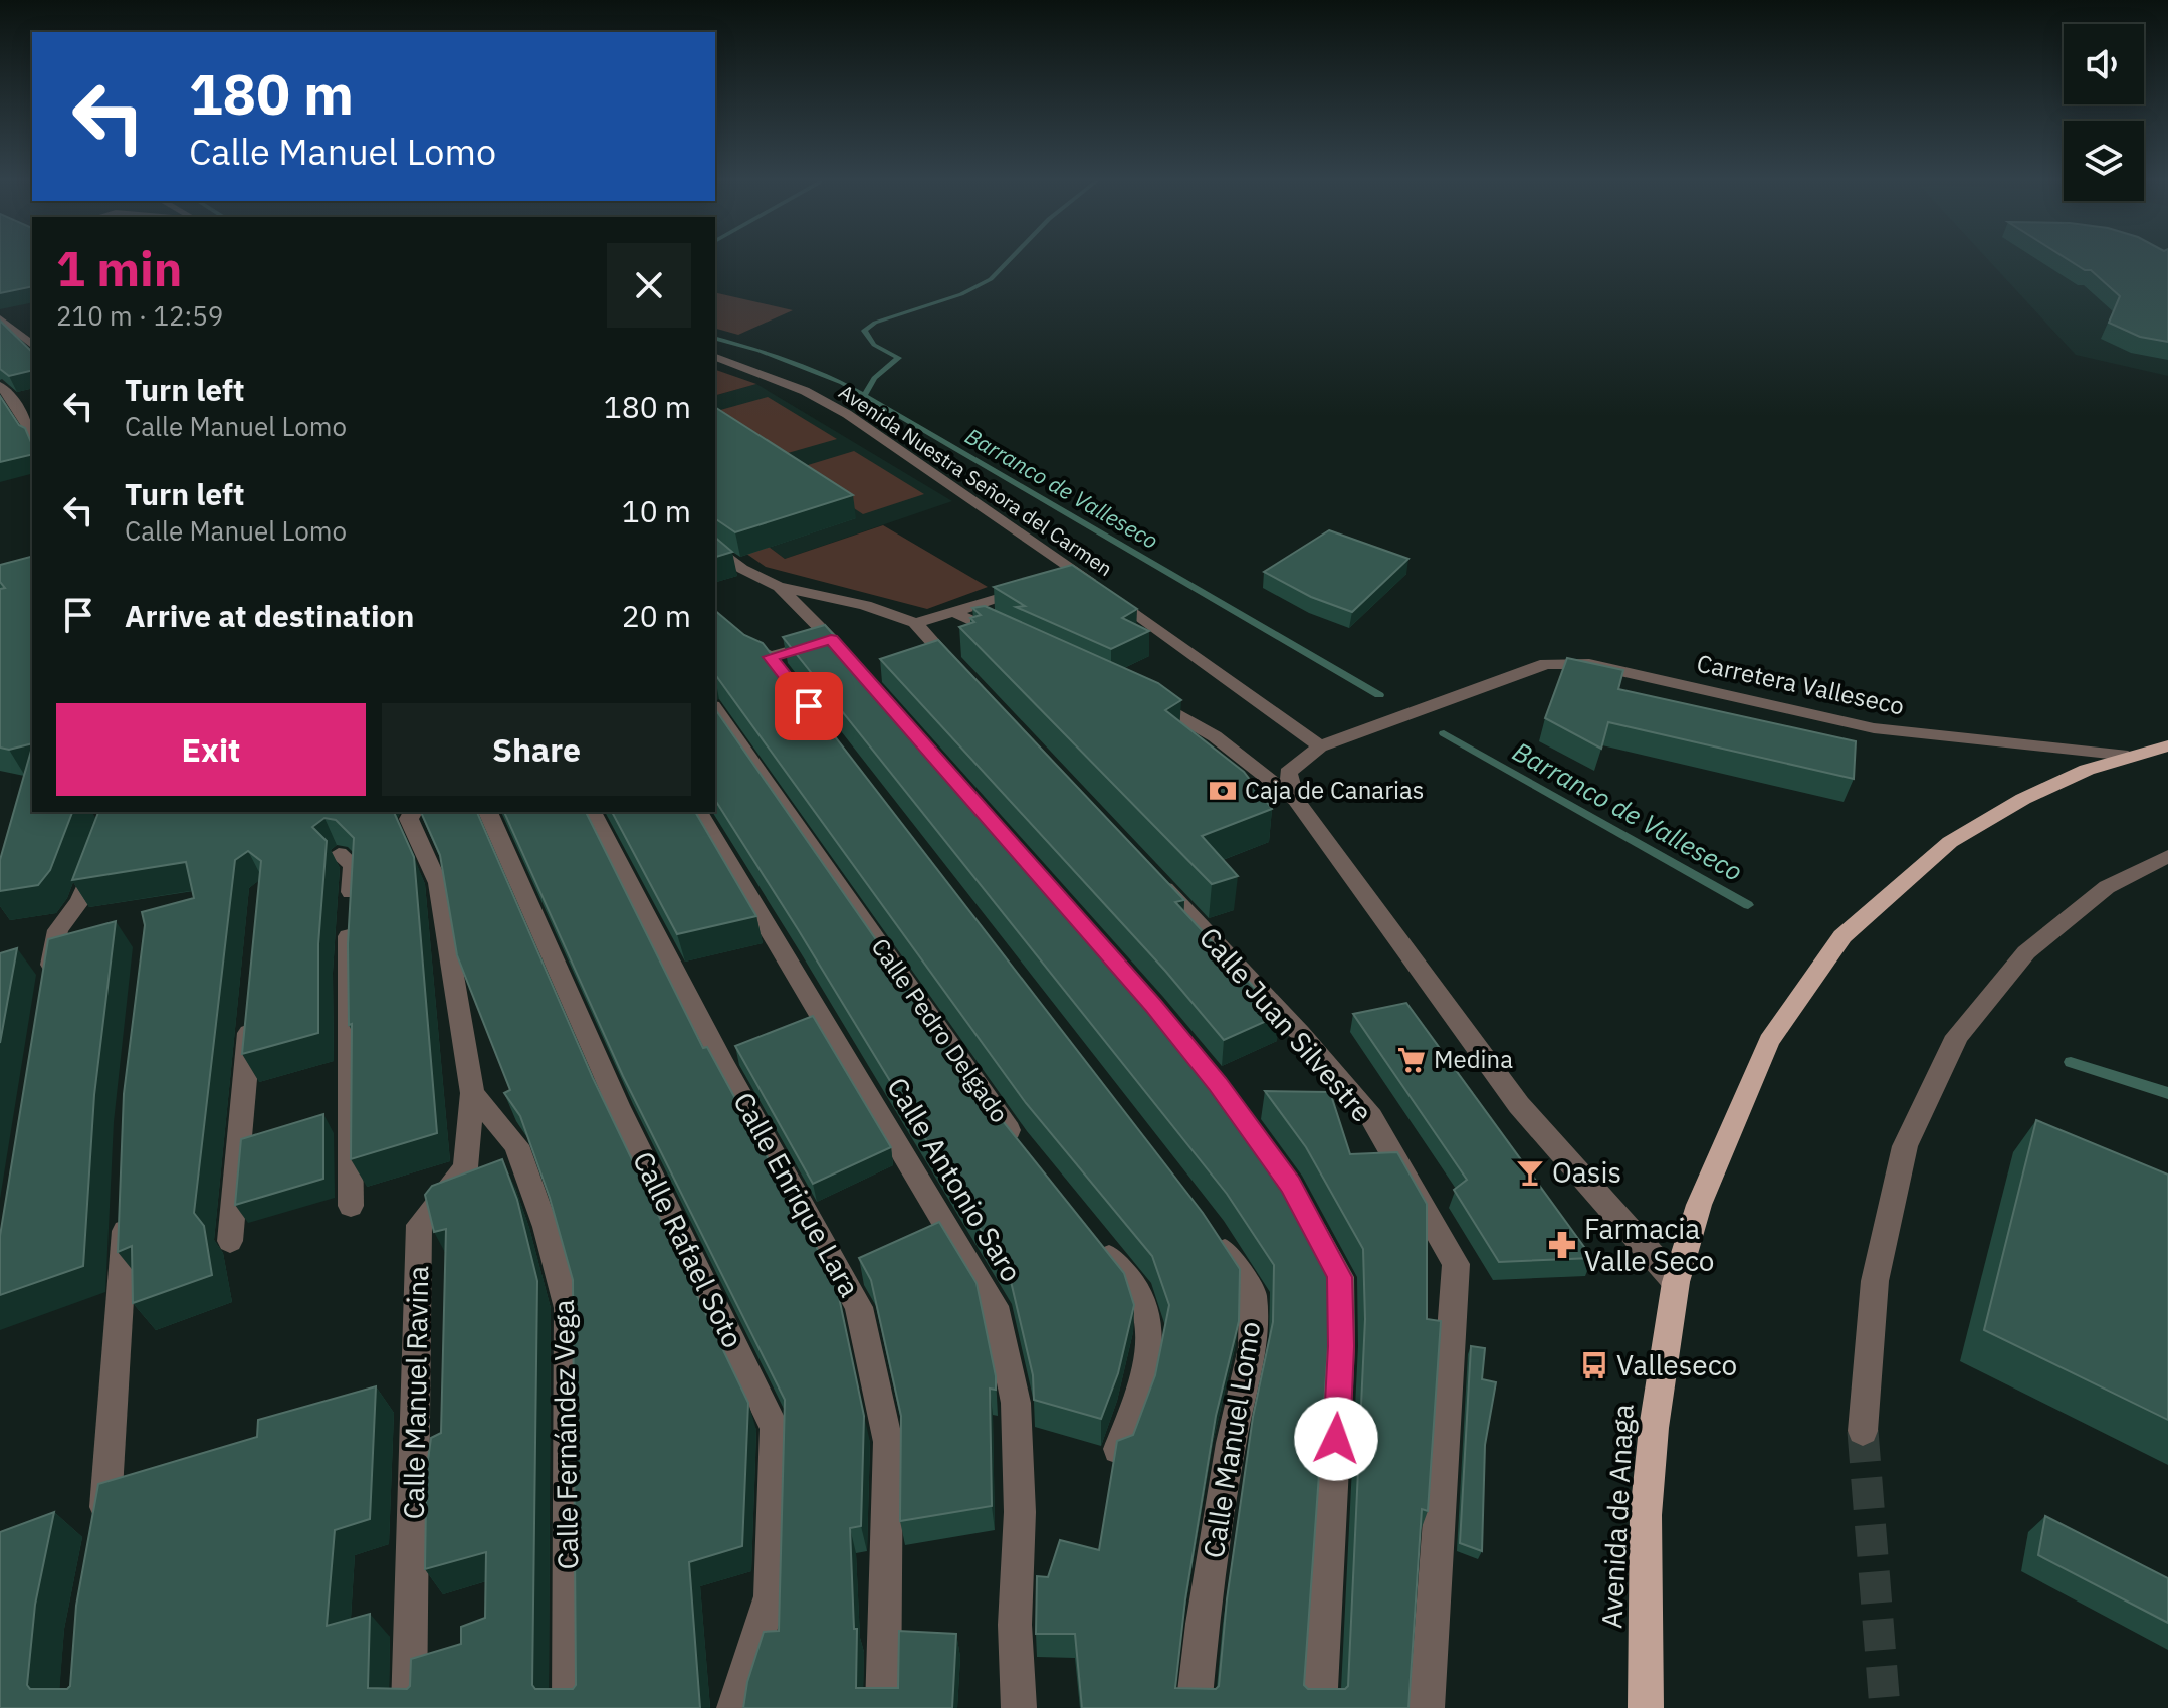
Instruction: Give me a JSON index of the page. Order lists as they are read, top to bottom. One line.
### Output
{"streets":{"main road":["Avenida de Anaga"],"street":["Avenida Nuestra Señora del Carmen","Carretera Valleseco","Calle Juan Silvestre","Calle Pedro Delgado","Calle Antonio Saro","Calle Enrique Lara","Calle Rafael Soto","Calle Manuel Ravina","Calle Fernández Vega","Calle Manuel Lomo"]},"crossings":[["Avenida Nuestra Señora del Carmen","Carretera Valleseco"],["Carretera Valleseco","Avenida de Anaga"],["Calle Manuel Ravina","Calle Fernández Vega"]],"water":["Barranco de Valleseco"],"places":{"bank":["Caja de Canarias"],"supermarket":["Medina"],"bar":["Oasis"],"pharmacy":["Farmacia Valle Seco"],"bus stop":["Valleseco"]},"page":{"turn":["180 m","Calle Manuel Lomo"],"heading":["1 min","210 m · 12:59"],"list":[{"name":"Turn left","note":"Calle Manuel Lomo","value":"180 m"},{"name":"Turn left","note":"Calle Manuel Lomo","value":"10 m"},{"name":"Arrive at destination","value":"20 m"}],"buttons":["Exit","Share"]}}
